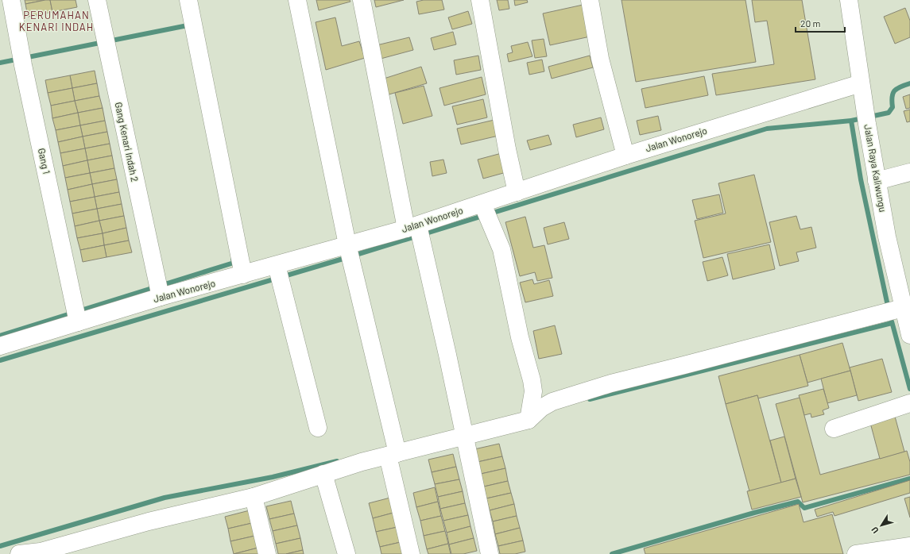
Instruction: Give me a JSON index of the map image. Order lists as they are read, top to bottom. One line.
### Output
{"streets":{"street":["Jalan Wonorejo","Gang Kenari Indah 2","Gang 1","Jalan Raya Kaliwungu"]},"crossings":[["Jalan Wonorejo","Gang Kenari Indah 2"],["Jalan Wonorejo","Gang 1"],["Jalan Wonorejo","Jalan Raya Kaliwungu"]],"districts":["PERUMAHAN KENARI INDAH"],"scale_bar":"20 m","north":"bottom left"}
